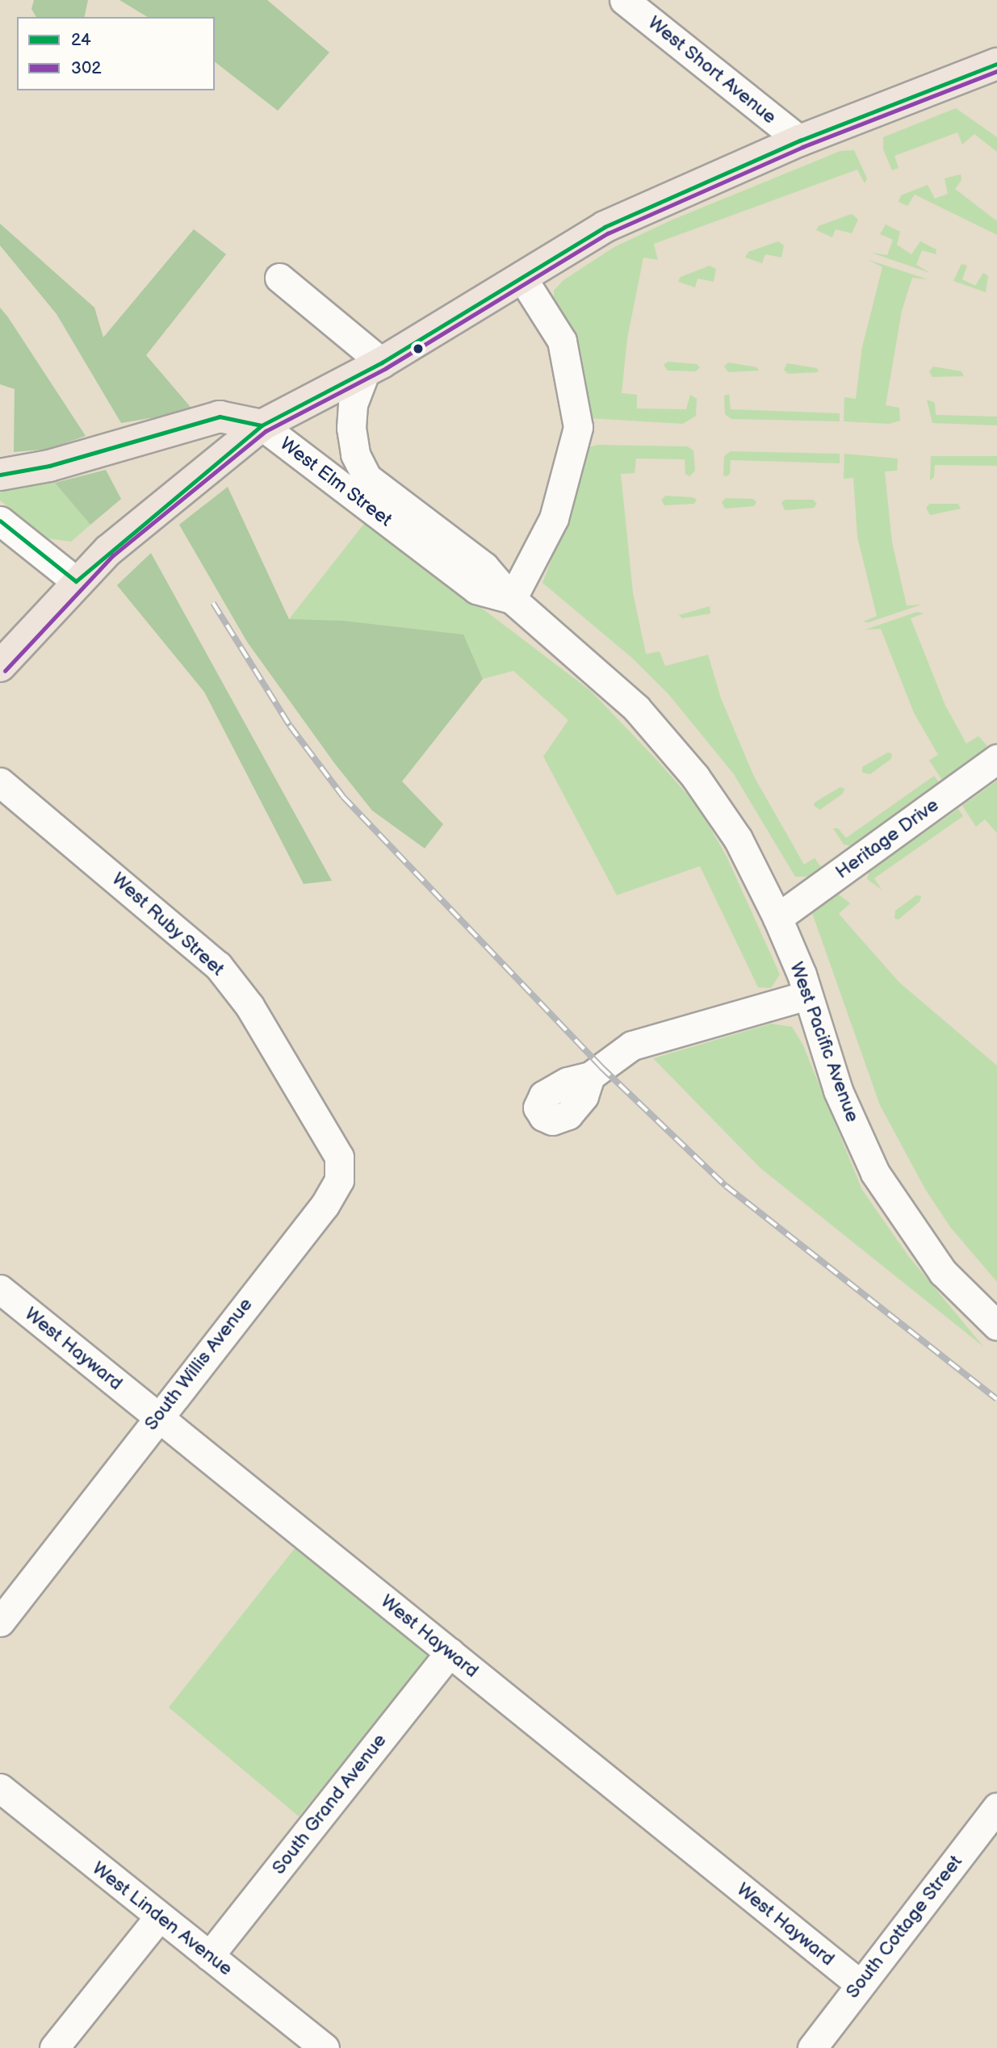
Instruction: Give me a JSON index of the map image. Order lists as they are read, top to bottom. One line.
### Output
{"streets":{"street":["West Short Avenue","West Elm Street","Heritage Drive","West Ruby Street","West Pacific Avenue","West Hayward","South Willis Avenue","South Grand Avenue","West Linden Avenue","South Cottage Street"]},"crossings":[["West Elm Street","Heritage Drive"],["West Elm Street","West Pacific Avenue"],["Heritage Drive","West Pacific Avenue"],["West Ruby Street","South Willis Avenue"],["West Hayward","South Willis Avenue"],["West Hayward","South Grand Avenue"],["West Hayward","South Cottage Street"],["South Grand Avenue","West Linden Avenue"]],"lines":["transit line 24","transit line 302"],"legend":["24","302"]}
